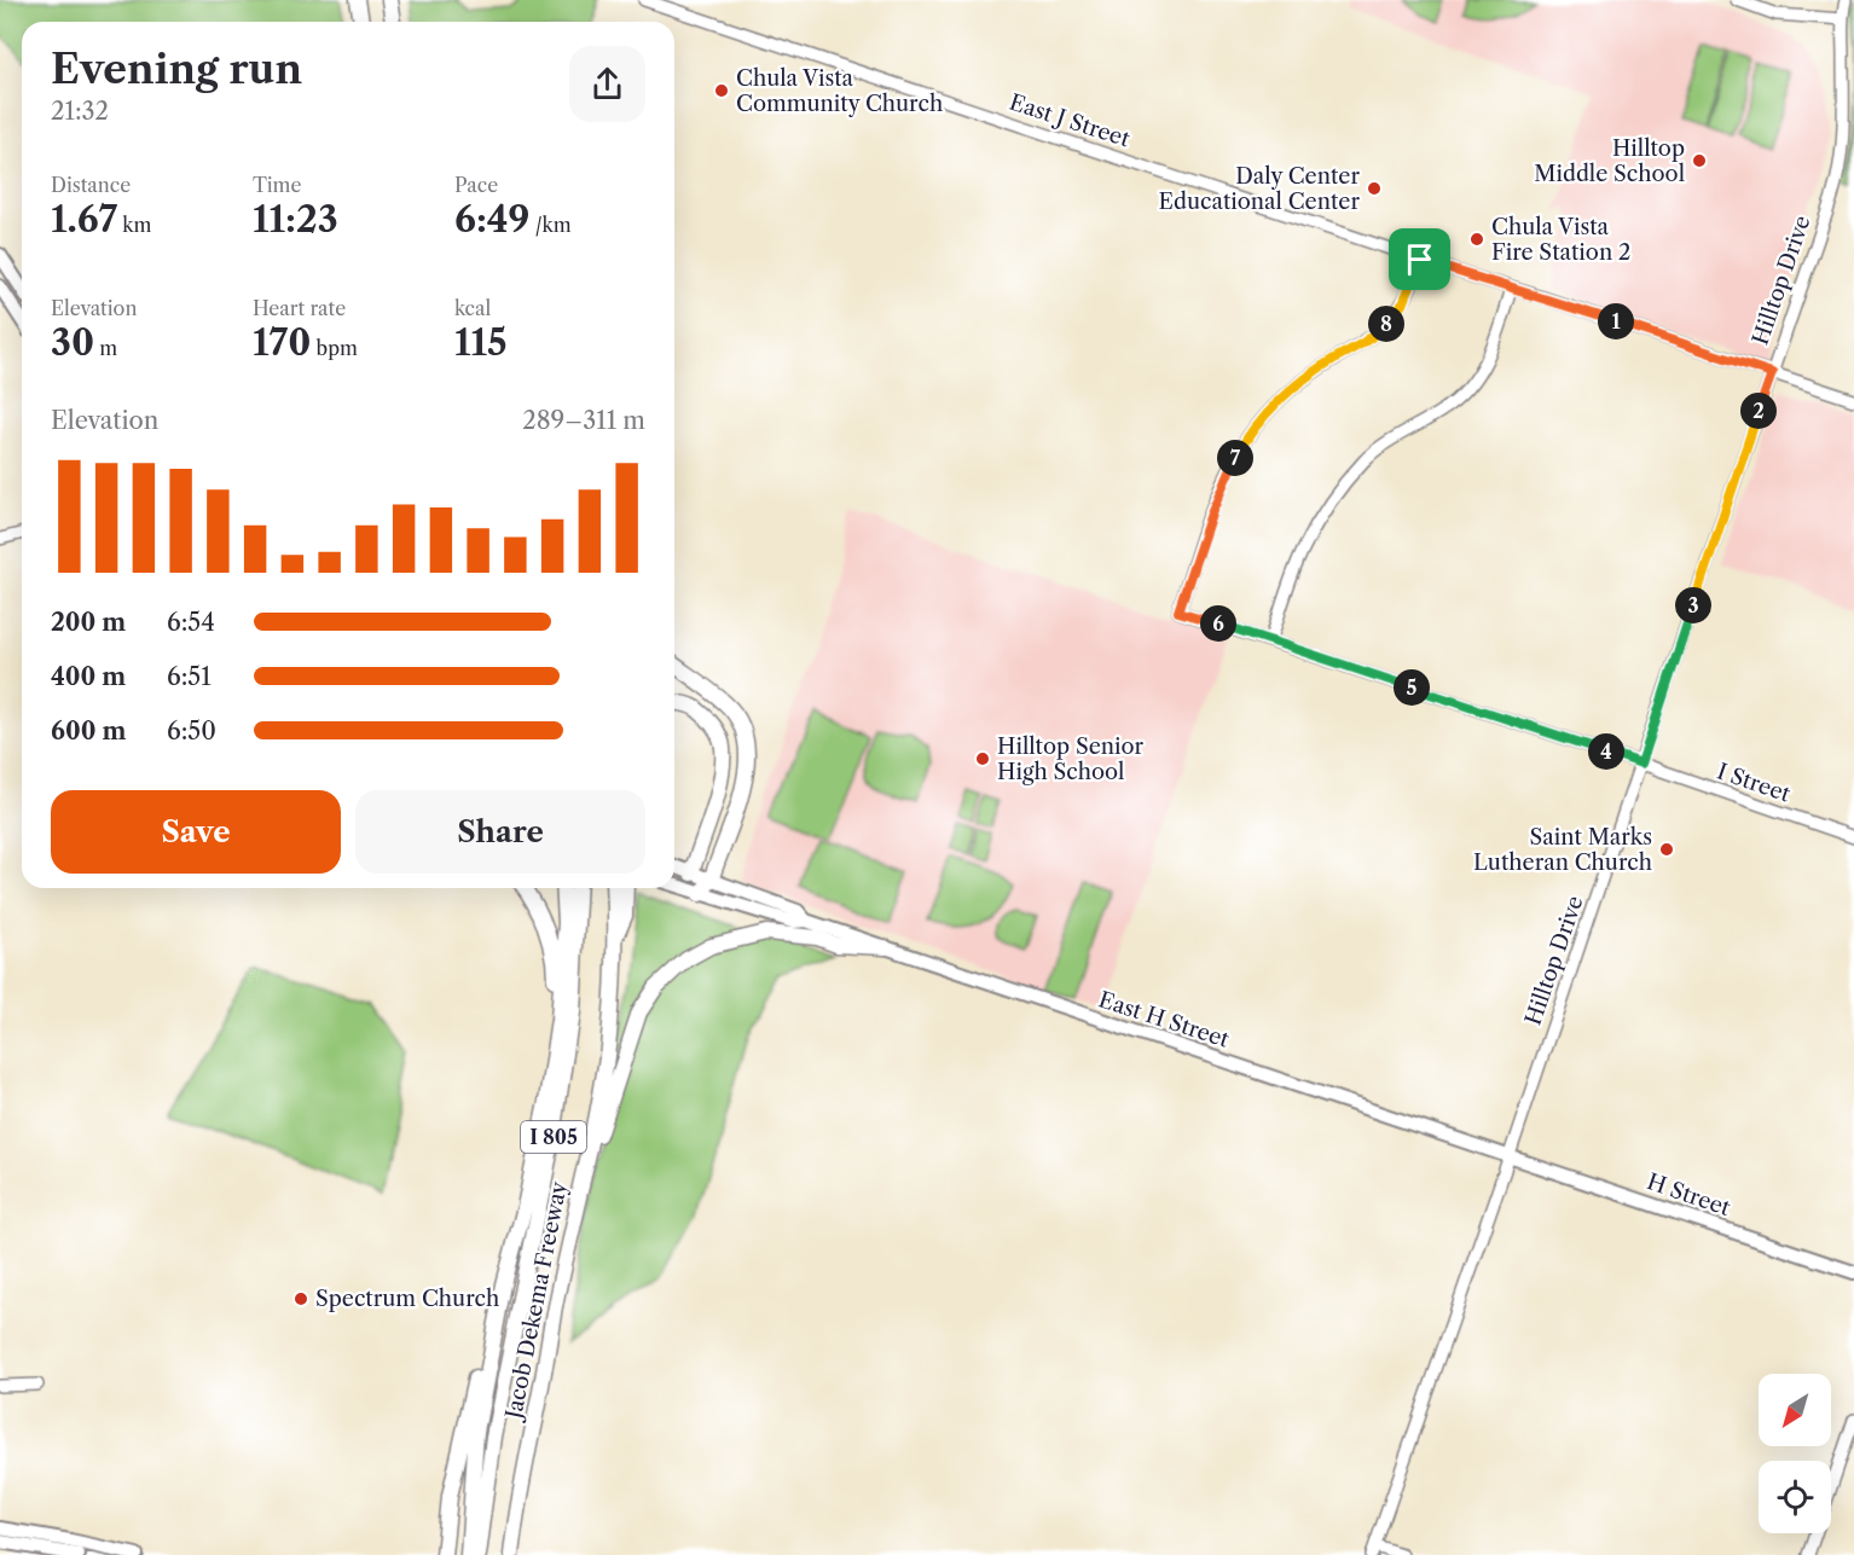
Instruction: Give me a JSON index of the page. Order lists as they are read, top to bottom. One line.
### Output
{"streets":{"highway":["I 805","Jacob Dekema Freeway"],"main road":["East H Street","H Street"],"street":["East J Street","Hilltop Drive","I Street"]},"crossings":[["East J Street","Hilltop Drive"],["East J Street","I Street"],["Hilltop Drive","I Street"],["Hilltop Drive","East H Street"],["Hilltop Drive","H Street"],["East H Street","H Street"]],"places":["Chula Vista Community Church","Hilltop Middle School","Daly Center Educational Center","Chula Vista Fire Station 2","Hilltop Senior High School","Saint Marks Lutheran Church","Spectrum Church"],"north":"bottom left","page":{"heading":["Evening run","21:32"],"stats":[["Distance","1.67 km"],["Time","11:23"],["Pace","6:49 /km"],["Elevation","30 m"],["Heart rate","170 bpm"],["kcal","115"]],"pins":["1","8","2","7","3","6","5","4"],"chart":["Elevation","289–311 m"],"list":[{"name":"200 m","note":"6:54"},{"name":"400 m","note":"6:51"},{"name":"600 m","note":"6:50"}],"buttons":["Save","Share"]}}
